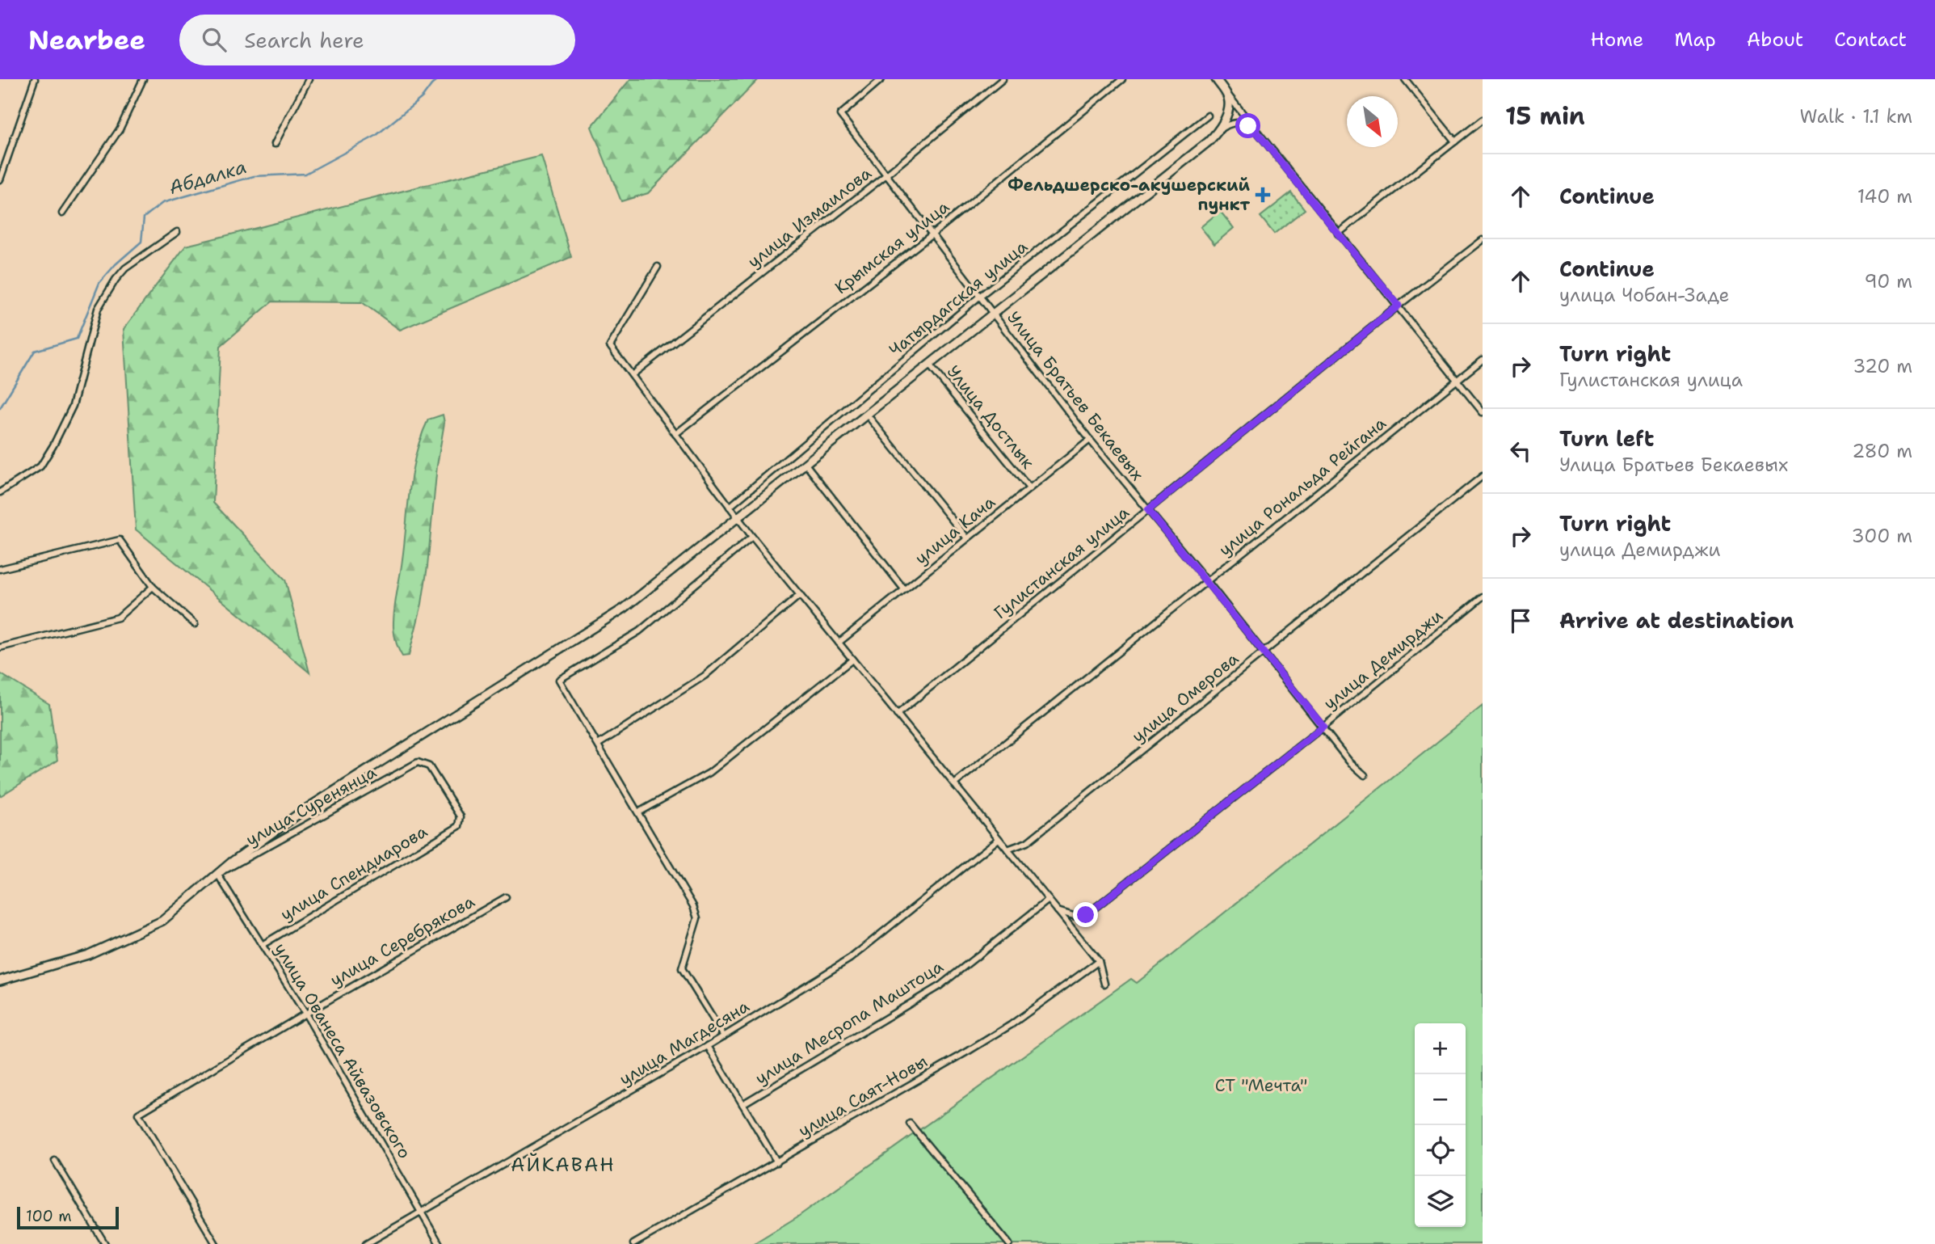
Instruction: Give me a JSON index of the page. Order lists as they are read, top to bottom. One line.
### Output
{"streets":{"street":["улица Измаилова","Крымская улица","Чатырдагская улица","Улица Братьев Бекаевых","Улица Достлык","улица Рональда Рейгана","улица Кача","Гулистанская улица","улица Демирджи","улица Омерова","улица Суренянца","улица Спендиарова","улица Серебрякова","улица Месропа Маштоца","улица Магдесяна","улица Ованеса Айвазовского","улица Саят-Новы"]},"crossings":[["улица Измаилова","Улица Братьев Бекаевых"],["Крымская улица","Улица Братьев Бекаевых"],["Чатырдагская улица","Улица Братьев Бекаевых"],["Улица Братьев Бекаевых","улица Рональда Рейгана"],["Улица Братьев Бекаевых","улица Кача"],["Улица Братьев Бекаевых","Гулистанская улица"],["Улица Братьев Бекаевых","улица Демирджи"],["Улица Братьев Бекаевых","улица Омерова"],["Улица Достлык","улица Кача"],["улица Суренянца","улица Спендиарова"],["улица Суренянца","улица Ованеса Айвазовского"],["улица Спендиарова","улица Ованеса Айвазовского"],["улица Серебрякова","улица Ованеса Айвазовского"],["улица Магдесяна","улица Ованеса Айвазовского"]],"districts":["АЙКАВАН"],"water":["Абдалка"],"parks":["СТ \"Мечта\""],"places":{"health":["Фельдшерско-акушерский пункт"]},"scale_bar":"100 m","north":"bottom right","page":{"header":"Nearbee","search":"Search here","nav":["Home","Map","About","Contact"],"heading":["15 min","Walk · 1.1 km"],"list":[["Continue","140 m"],["Continue","улица Чобан-Заде","90 m"],["Turn right","Гулистанская улица","320 m"],["Turn left","Улица Братьев Бекаевых","280 m"],["Turn right","улица Демирджи","300 m"],"Arrive at destination"],"map_buttons":["+","−"],"scale":"100 m"}}
